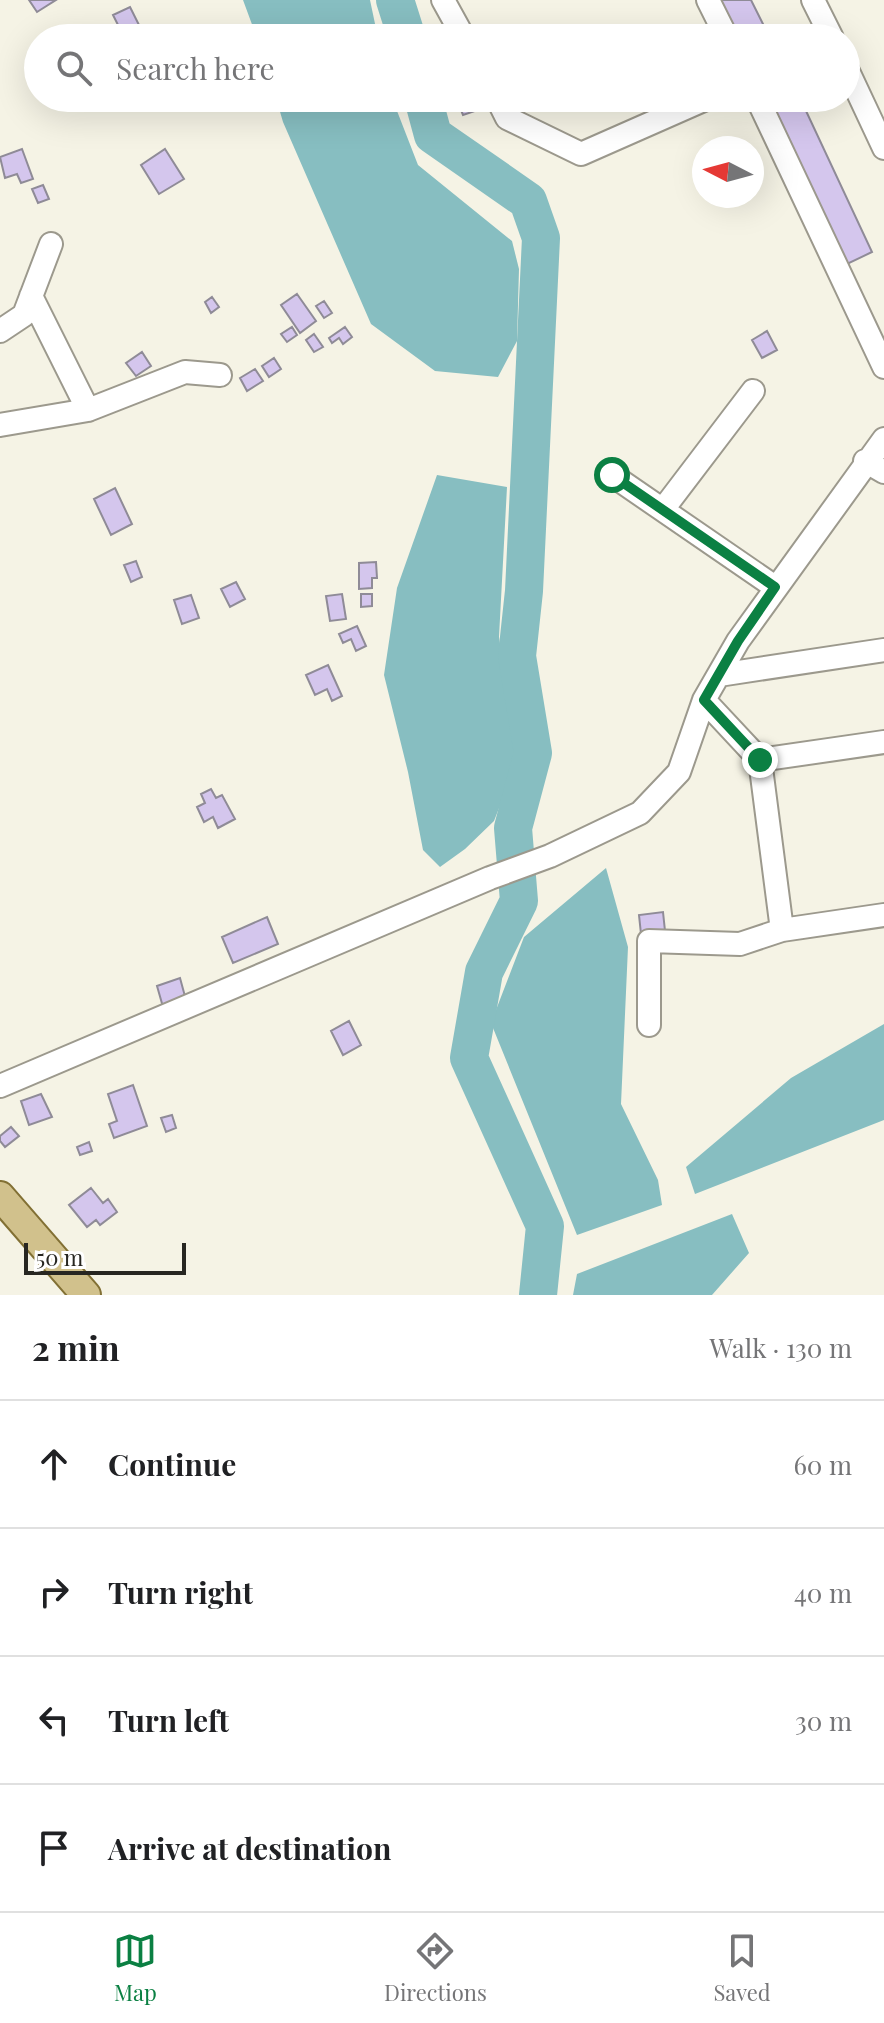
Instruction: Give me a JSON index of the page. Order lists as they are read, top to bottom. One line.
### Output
{"scale_bar":"50 m","north":"left","page":{"search":"Search here","scale":"50 m","heading":["2 min","Walk · 130 m"],"list":[["Continue","60 m"],["Turn right","40 m"],["Turn left","30 m"],"Arrive at destination"],"nav":["Map","Directions","Saved"]}}
